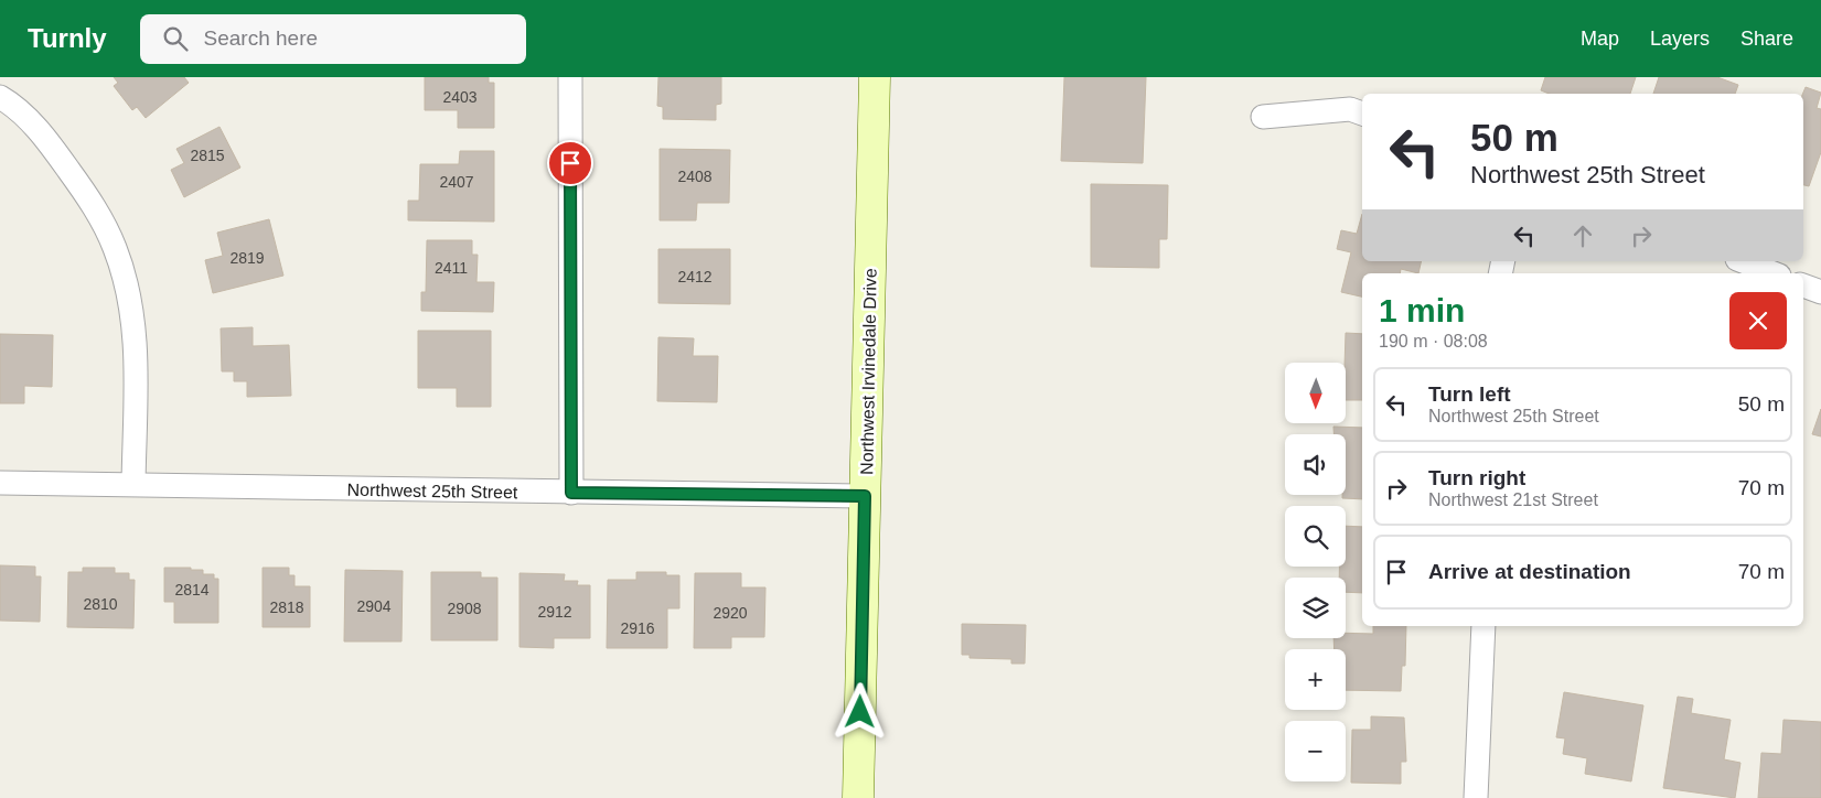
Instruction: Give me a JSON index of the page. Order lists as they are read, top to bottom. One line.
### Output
{"streets":{"main road":["Northwest Irvinedale Drive"],"street":["Northwest 25th Street"]},"crossings":[["Northwest Irvinedale Drive","Northwest 25th Street"]],"house_numbers":["2403","2815","2408","2407","2819","2411","2412","2814","2810","2904","2818","2908","2912","2920","2916"],"north":"bottom","page":{"header":"Turnly","search":"Search here","nav":["Map","Layers","Share"],"turn":["50 m","Northwest 25th Street"],"heading":["1 min","190 m · 08:08"],"map_buttons":["+","−"],"list":[{"name":"Turn left","note":"Northwest 25th Street","value":"50 m"},{"name":"Turn right","note":"Northwest 21st Street","value":"70 m"},{"name":"Arrive at destination","value":"70 m"}]}}
